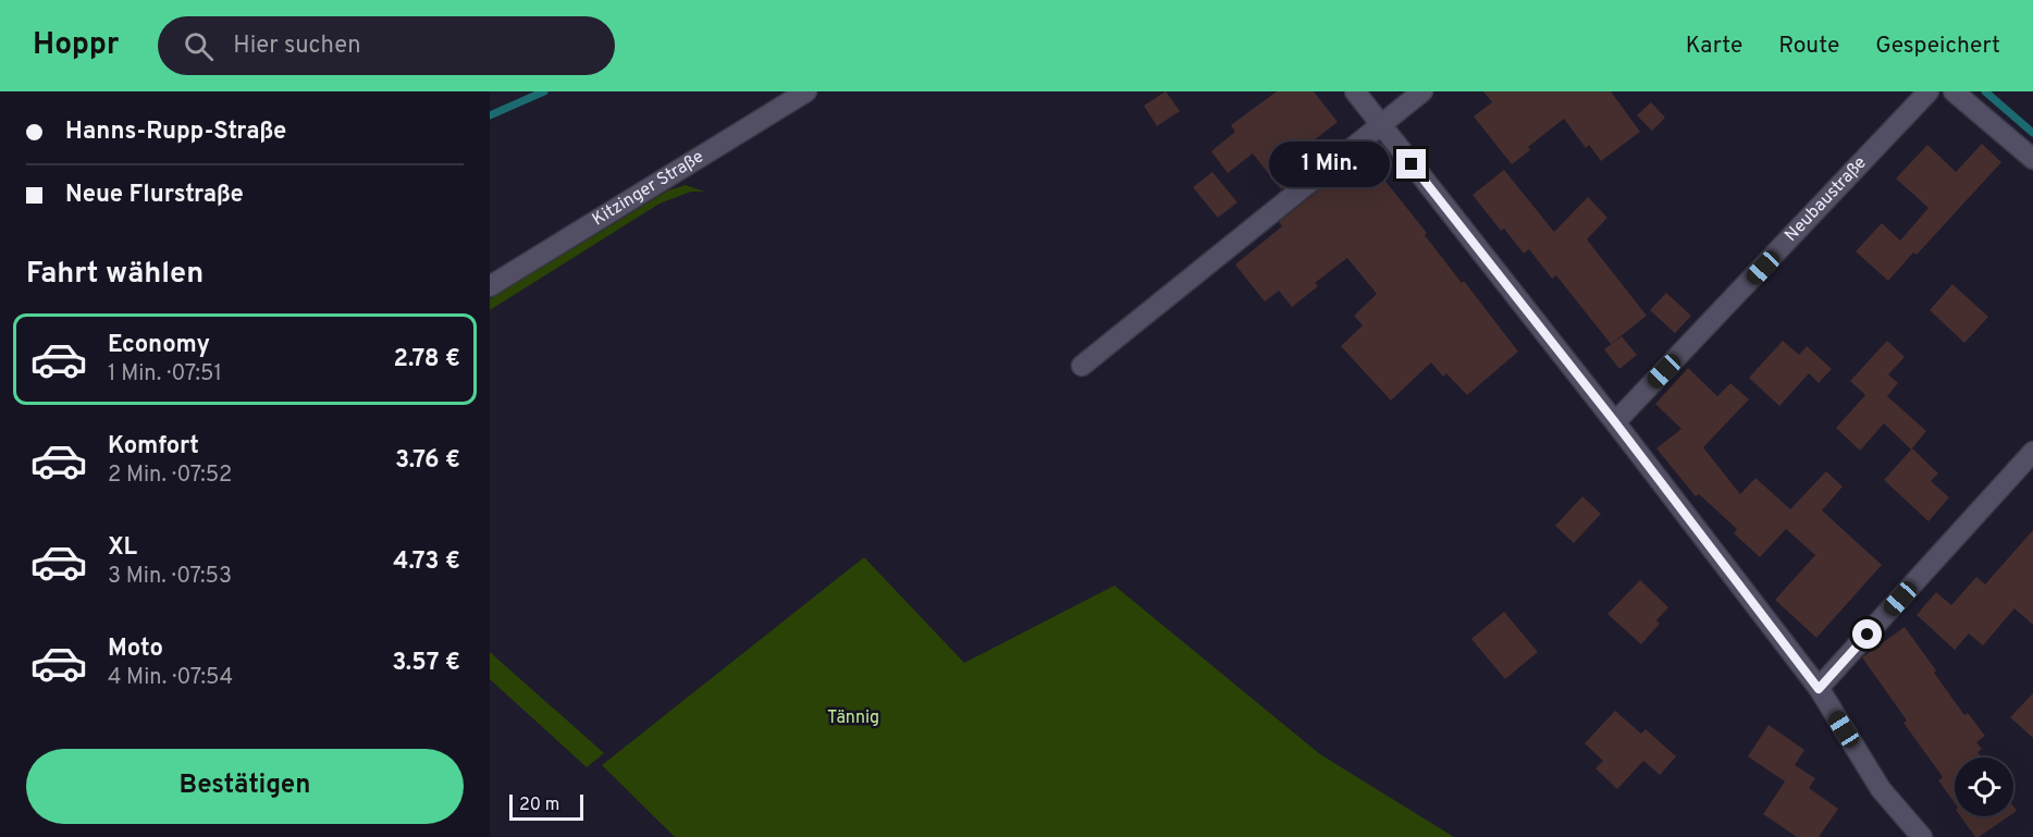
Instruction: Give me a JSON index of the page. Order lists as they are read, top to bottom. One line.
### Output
{"streets":{"street":["Kitzinger Straße","Neubaustraße"]},"parks":["Tännig"],"scale_bar":"20 m","page":{"header":"Hoppr","search":"Hier suchen","nav":["Karte","Route","Gespeichert"],"banner":["Hanns-Rupp-Straße","Neue Flurstraße"],"bubble":"1 Min.","heading":"Fahrt wählen","list":[{"name":"Economy","note":"1 Min. · 07:51","value":"2.78 €"},{"name":"Komfort","note":"2 Min. · 07:52","value":"3.76 €"},{"name":"XL","note":"3 Min. · 07:53","value":"4.73 €"},{"name":"Moto","note":"4 Min. · 07:54","value":"3.57 €"}],"buttons":"Bestätigen","scale":"20 m"}}
